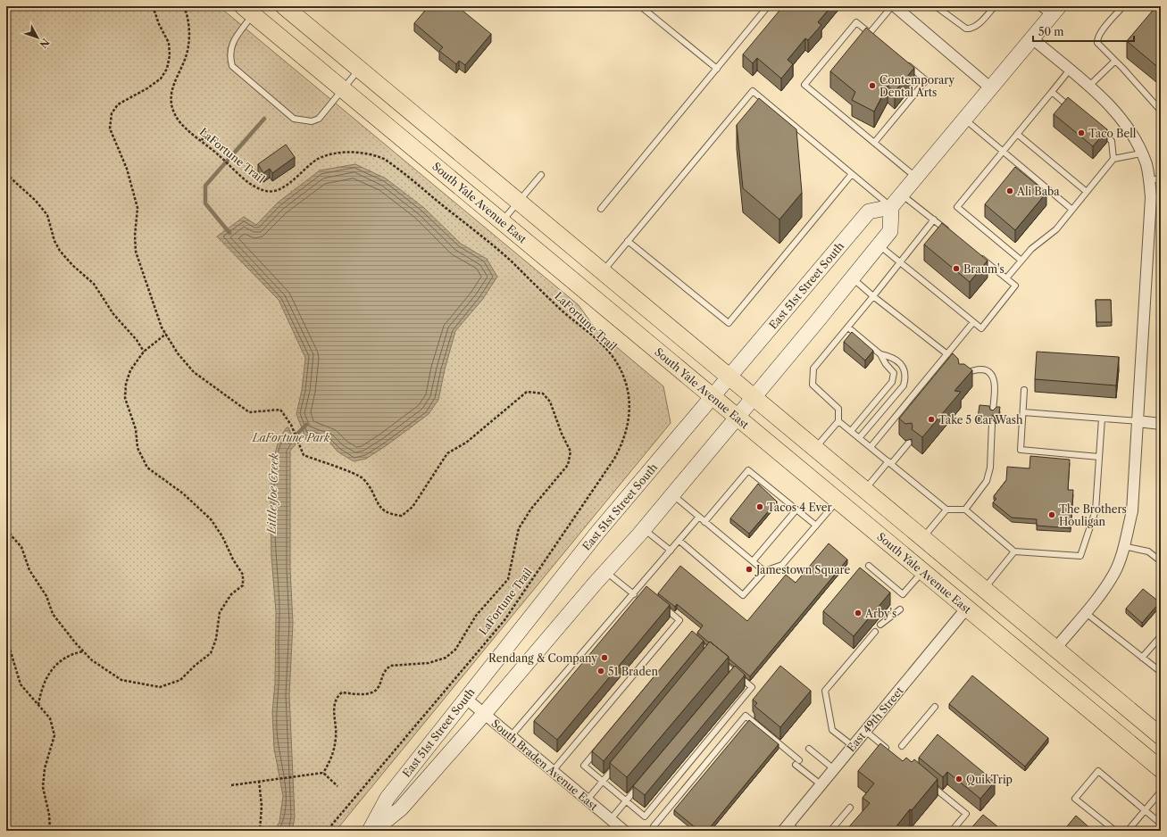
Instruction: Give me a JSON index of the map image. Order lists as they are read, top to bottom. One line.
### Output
{"streets":{"main road":["South Yale Avenue East","East 51st Street South"],"street":["East 49th Street","South Braden Avenue East"],"path":["LaFortune Trail"]},"crossings":[["South Yale Avenue East","East 51st Street South"],["South Yale Avenue East","East 49th Street"],["East 51st Street South","South Braden Avenue East"]],"water":["Little Joe Creek"],"parks":["LaFortune Park"],"places":["Contemporary Dental Arts","Taco Bell","Ali Baba","Braum's","Take 5 Car Wash","Tacos 4 Ever","The Brothers Houligan","Jamestown Square","Arby's","Rendang & Company","51 Braden","QuikTrip"],"scale_bar":"50 m","north":"bottom right"}
